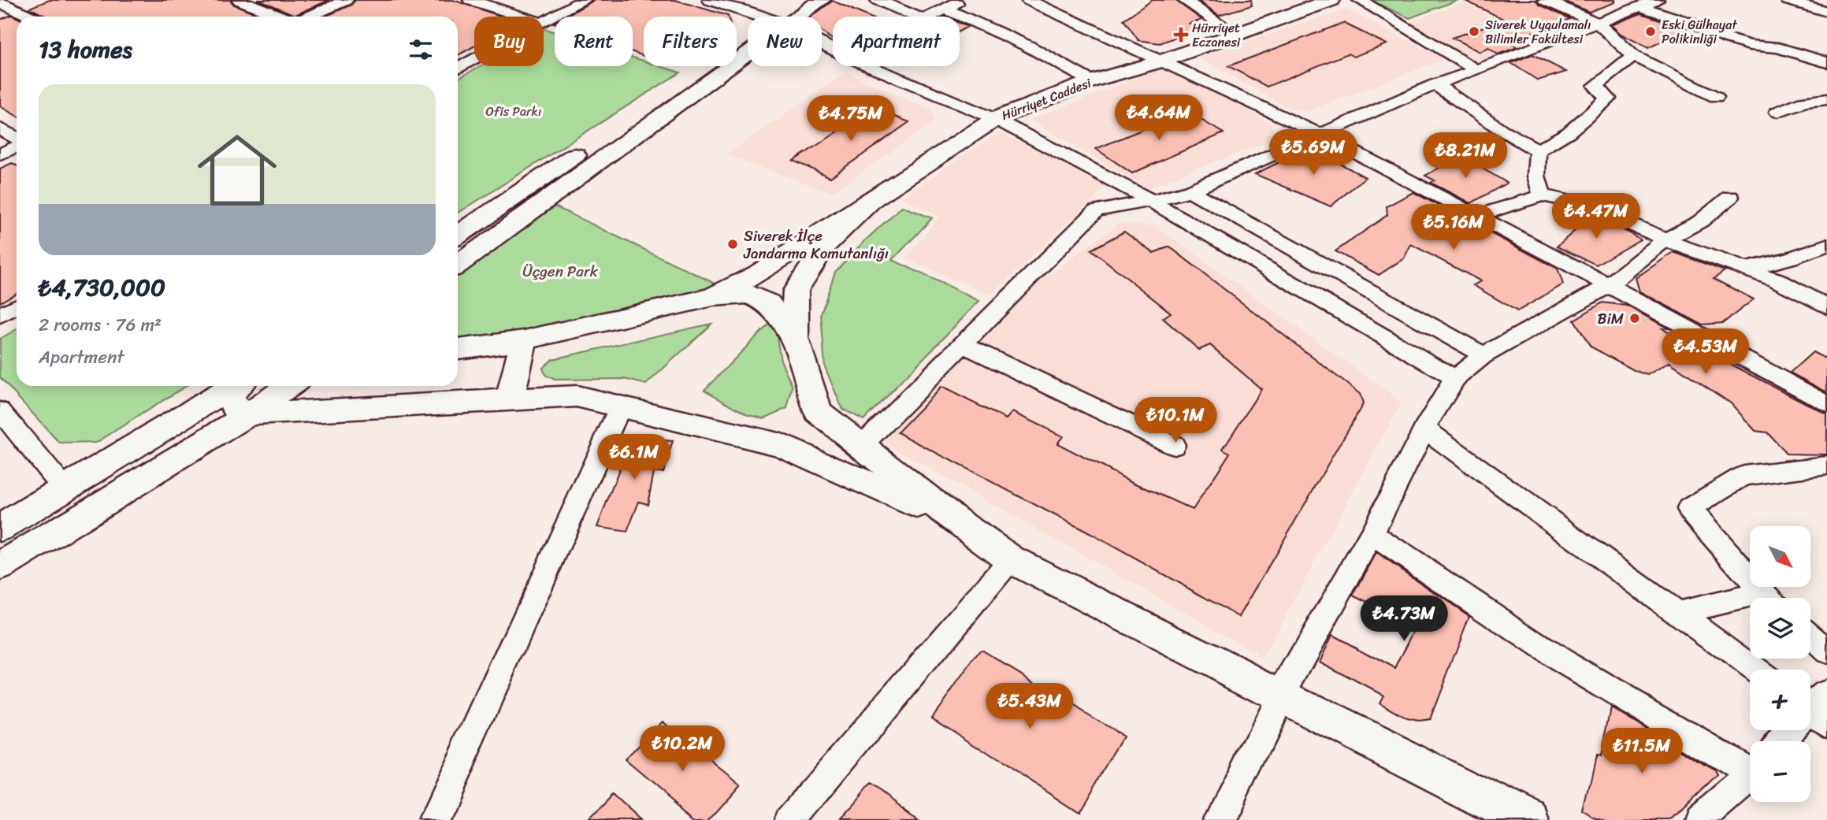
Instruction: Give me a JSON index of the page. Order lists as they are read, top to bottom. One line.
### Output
{"streets":{"main road":["Hürriyet Caddesi"]},"parks":["Ofis Parkı","Üçgen Park"],"places":{"other":["Siverek Uygulamalı Bilimler Fakültesi","Eski Gülhayat Polikinliği","Siverek İlçe Jandarma Komutanlığı","BiM"],"health":["Hürriyet Eczanesi"]},"north":"bottom right","page":{"chip":["Buy","Rent","Filters","New","Apartment"],"heading":"13 homes","list":[{"name":"₺4,730,000","note":"2 rooms · 76 m² · Apartment"}],"price":["₺4.64M","₺4.75M","₺5.69M","₺8.21M","₺4.47M","₺5.16M","₺4.53M","₺10.1M","₺6.1M","₺4.73M","₺5.43M","₺10.2M","₺11.5M"],"map_buttons":["+","−"]}}
